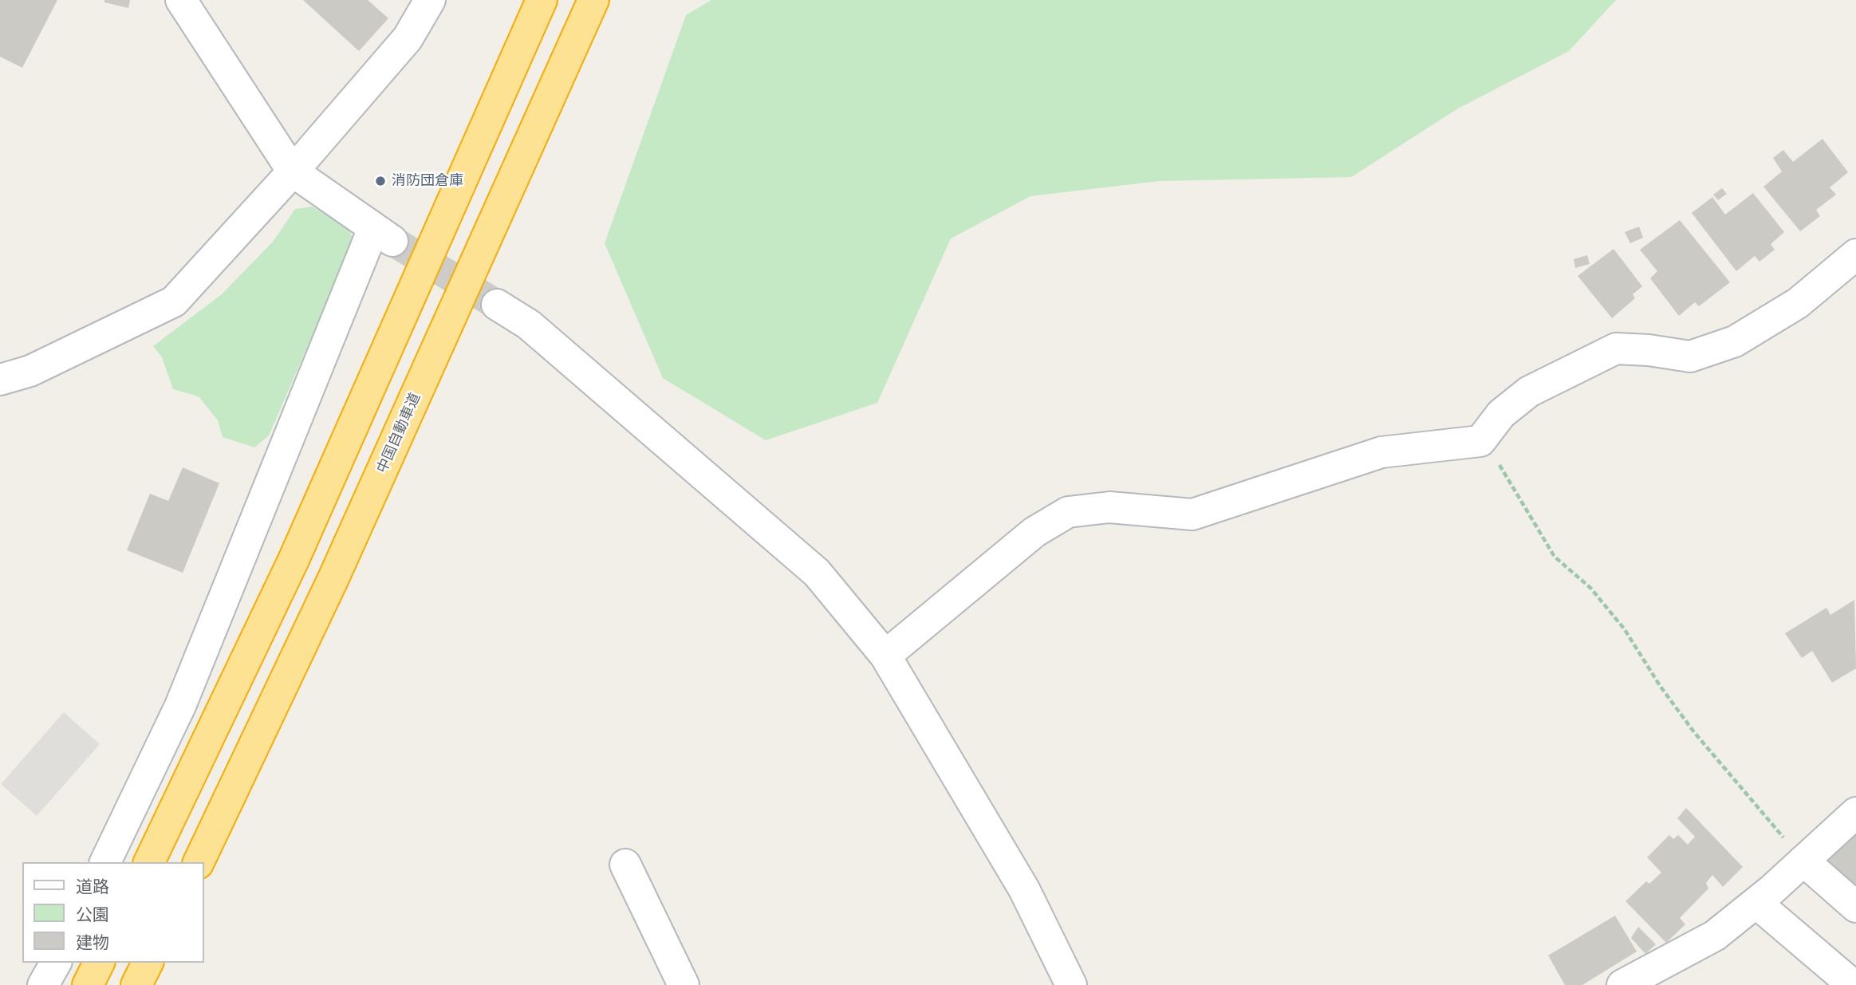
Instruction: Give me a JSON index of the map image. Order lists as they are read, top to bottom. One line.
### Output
{"streets":{"highway":["中国自動車道"]},"places":["消防団倉庫"],"legend":["道路","公園","建物"]}
